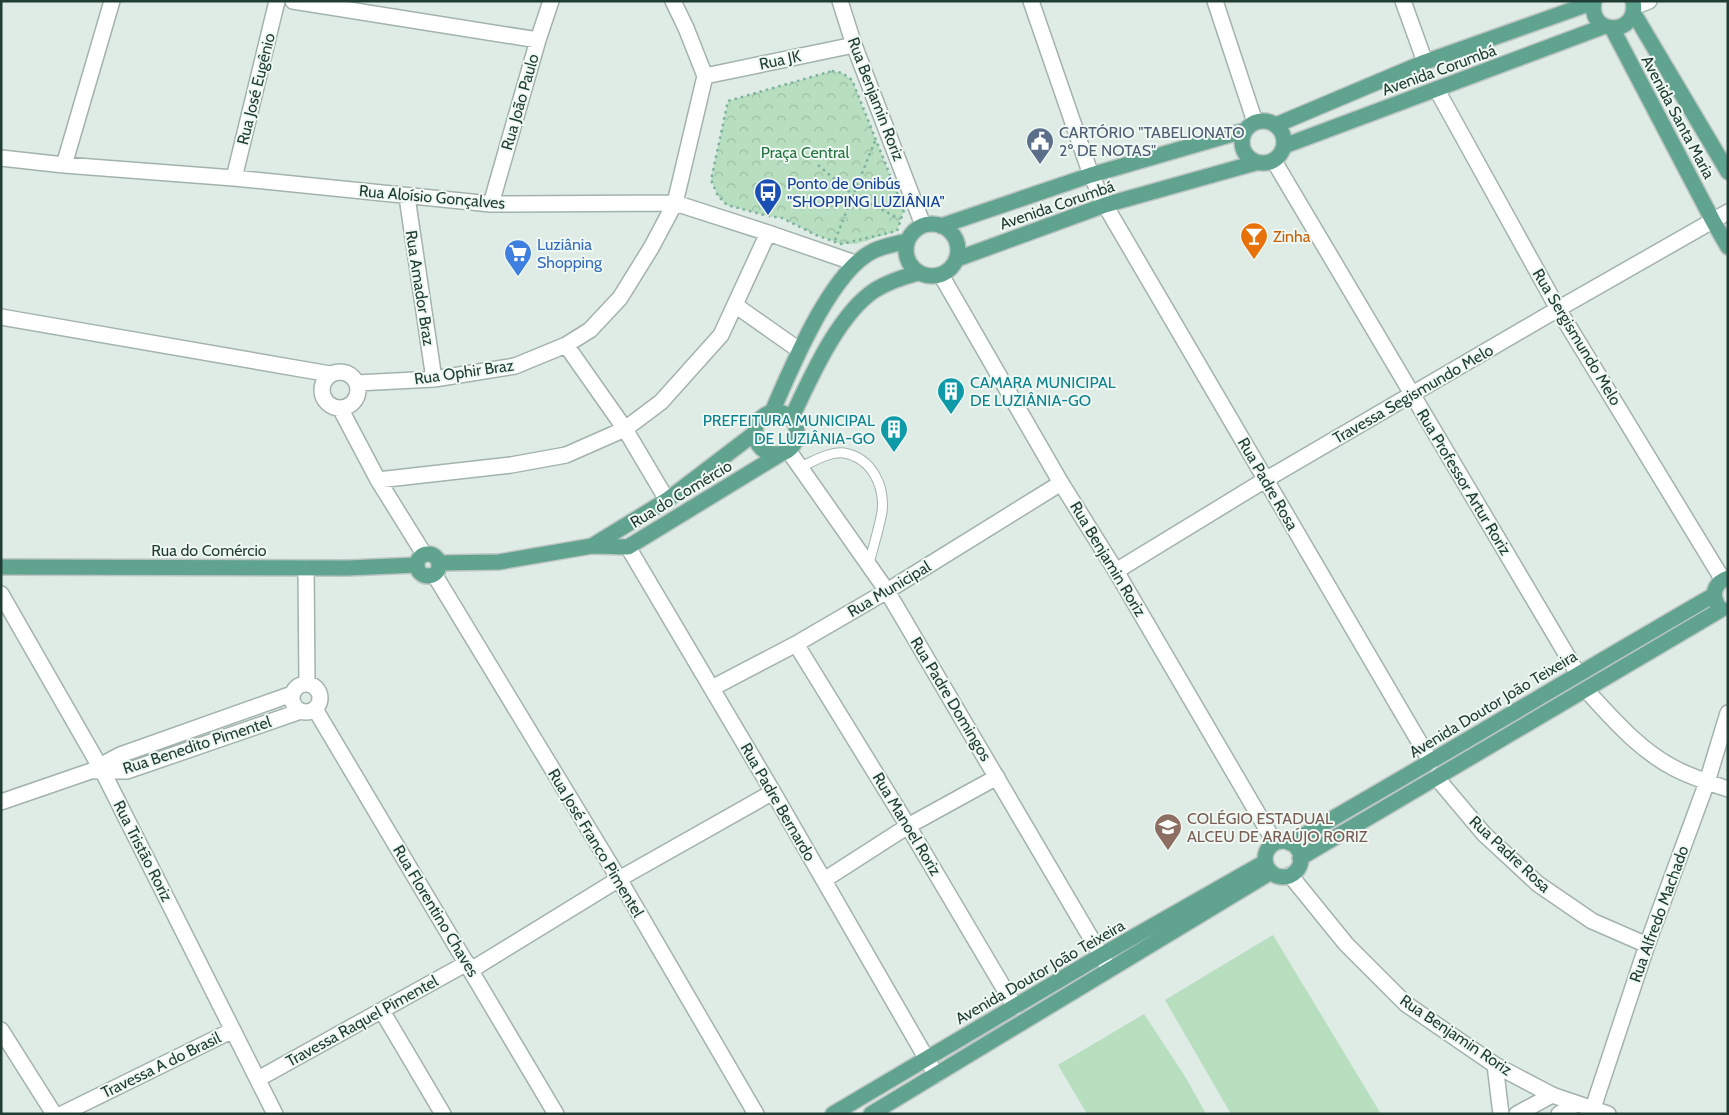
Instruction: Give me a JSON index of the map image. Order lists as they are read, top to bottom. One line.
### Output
{"streets":{"main road":["Avenida Corumbá","Avenida Santa Maria","Rua do Comércio","Avenida Doutor João Teixeira"],"street":["Rua JK","Rua José Eugênio","Rua Benjamin Roriz","Rua João Paulo","Rua Aloísio Gonçalves","Rua Amador Braz","Rua Sergismundo Melo","Rua Ophir Braz","Travessa Segismundo Melo","Rua Professor Artur Roriz","Rua Padre Rosa","Rua Municipal","Rua Padre Domingos","Rua Benedito Pimentel","Rua Padre Bernardo","Rua Manoel Roriz","Rua José Franco Pimentel","Rua Tristão Roriz","Rua Florentino Chaves","Rua Alfredo Machado","Travessa Raquel Pimentel","Travessa A do Brasil"]},"crossings":[["Rua JK","Rua Benjamin Roriz"],["Rua JK","Rua Ophir Braz"],["Avenida Corumbá","Rua Benjamin Roriz"],["Avenida Corumbá","Avenida Santa Maria"],["Avenida Corumbá","Rua Sergismundo Melo"],["Avenida Corumbá","Rua Professor Artur Roriz"],["Avenida Corumbá","Rua Padre Rosa"],["Rua José Eugênio","Rua Aloísio Gonçalves"],["Rua Benjamin Roriz","Travessa Segismundo Melo"],["Rua Benjamin Roriz","Rua Municipal"],["Rua Benjamin Roriz","Avenida Doutor João Teixeira"],["Rua Benjamin Roriz","Rua Alfredo Machado"],["Rua João Paulo","Rua Aloísio Gonçalves"],["Avenida Santa Maria","Travessa Segismundo Melo"],["Rua Aloísio Gonçalves","Rua Amador Braz"],["Rua Aloísio Gonçalves","Rua Ophir Braz"],["Rua Amador Braz","Rua Ophir Braz"],["Rua Sergismundo Melo","Travessa Segismundo Melo"],["Travessa Segismundo Melo","Rua Professor Artur Roriz"],["Travessa Segismundo Melo","Rua Padre Rosa"],["Rua Professor Artur Roriz","Avenida Doutor João Teixeira"],["Rua Padre Rosa","Avenida Doutor João Teixeira"],["Rua Padre Rosa","Rua Alfredo Machado"],["Rua do Comércio","Rua Padre Domingos"],["Rua do Comércio","Rua Padre Bernardo"],["Rua do Comércio","Rua José Franco Pimentel"],["Rua Municipal","Rua Padre Domingos"],["Rua Municipal","Rua Padre Bernardo"],["Rua Municipal","Rua Manoel Roriz"],["Rua Padre Domingos","Avenida Doutor João Teixeira"],["Avenida Doutor João Teixeira","Rua Padre Bernardo"],["Avenida Doutor João Teixeira","Rua Manoel Roriz"],["Rua Benedito Pimentel","Rua Tristão Roriz"],["Rua Benedito Pimentel","Rua Florentino Chaves"],["Rua Padre Bernardo","Travessa Raquel Pimentel"],["Rua José Franco Pimentel","Travessa Raquel Pimentel"],["Rua Tristão Roriz","Travessa Raquel Pimentel"],["Rua Tristão Roriz","Travessa A do Brasil"],["Rua Florentino Chaves","Travessa Raquel Pimentel"]],"parks":["Praça Central"],"places":{"public building":["CARTÓRIO \"TABELIONATO 2º DE NOTAS\""],"bus stop":["Ponto de Onibús \"SHOPPING LUZIÂNIA\""],"bar":["Zinha"],"supermarket":["Luziânia Shopping"],"building":["CAMARA MUNICIPAL DE LUZIÂNIA-GO","PREFEITURA MUNICIPAL DE LUZIÂNIA-GO"],"school or university":["COLÉGIO ESTADUAL ALCEU DE ARAÚJO RORIZ"]}}
